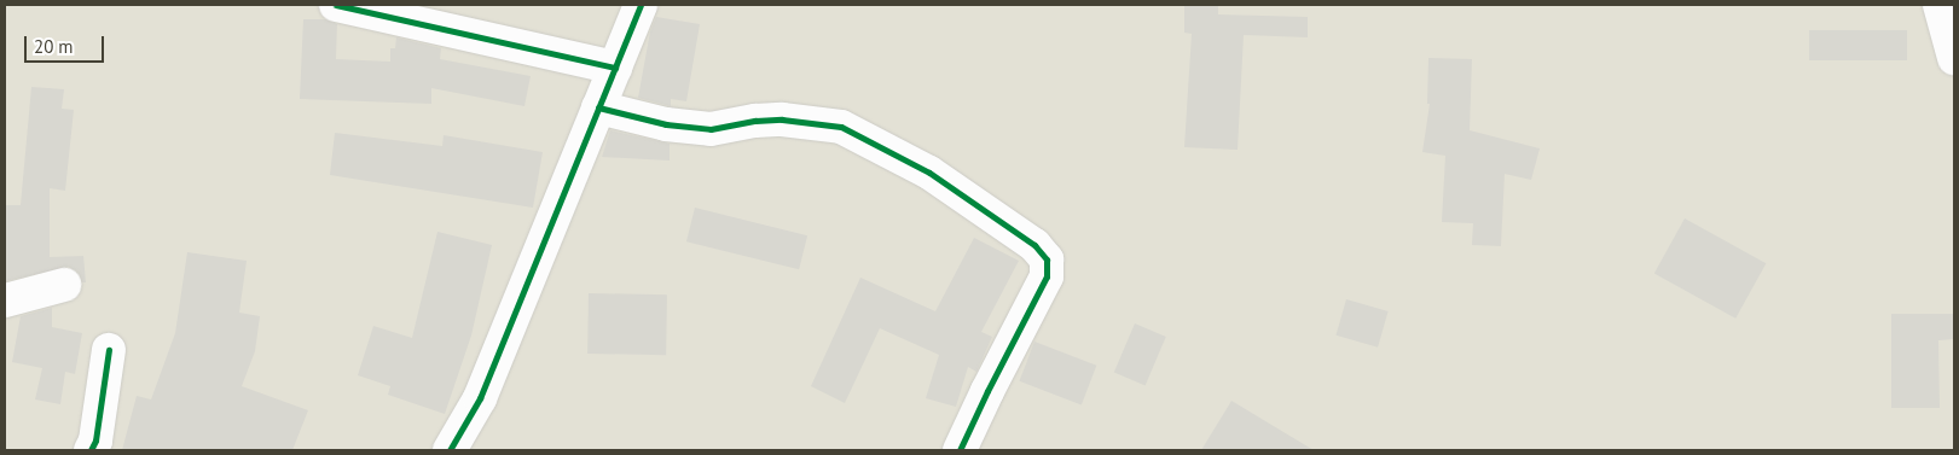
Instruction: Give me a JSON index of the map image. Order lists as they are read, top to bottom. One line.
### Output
{"scale_bar":"20 m"}
